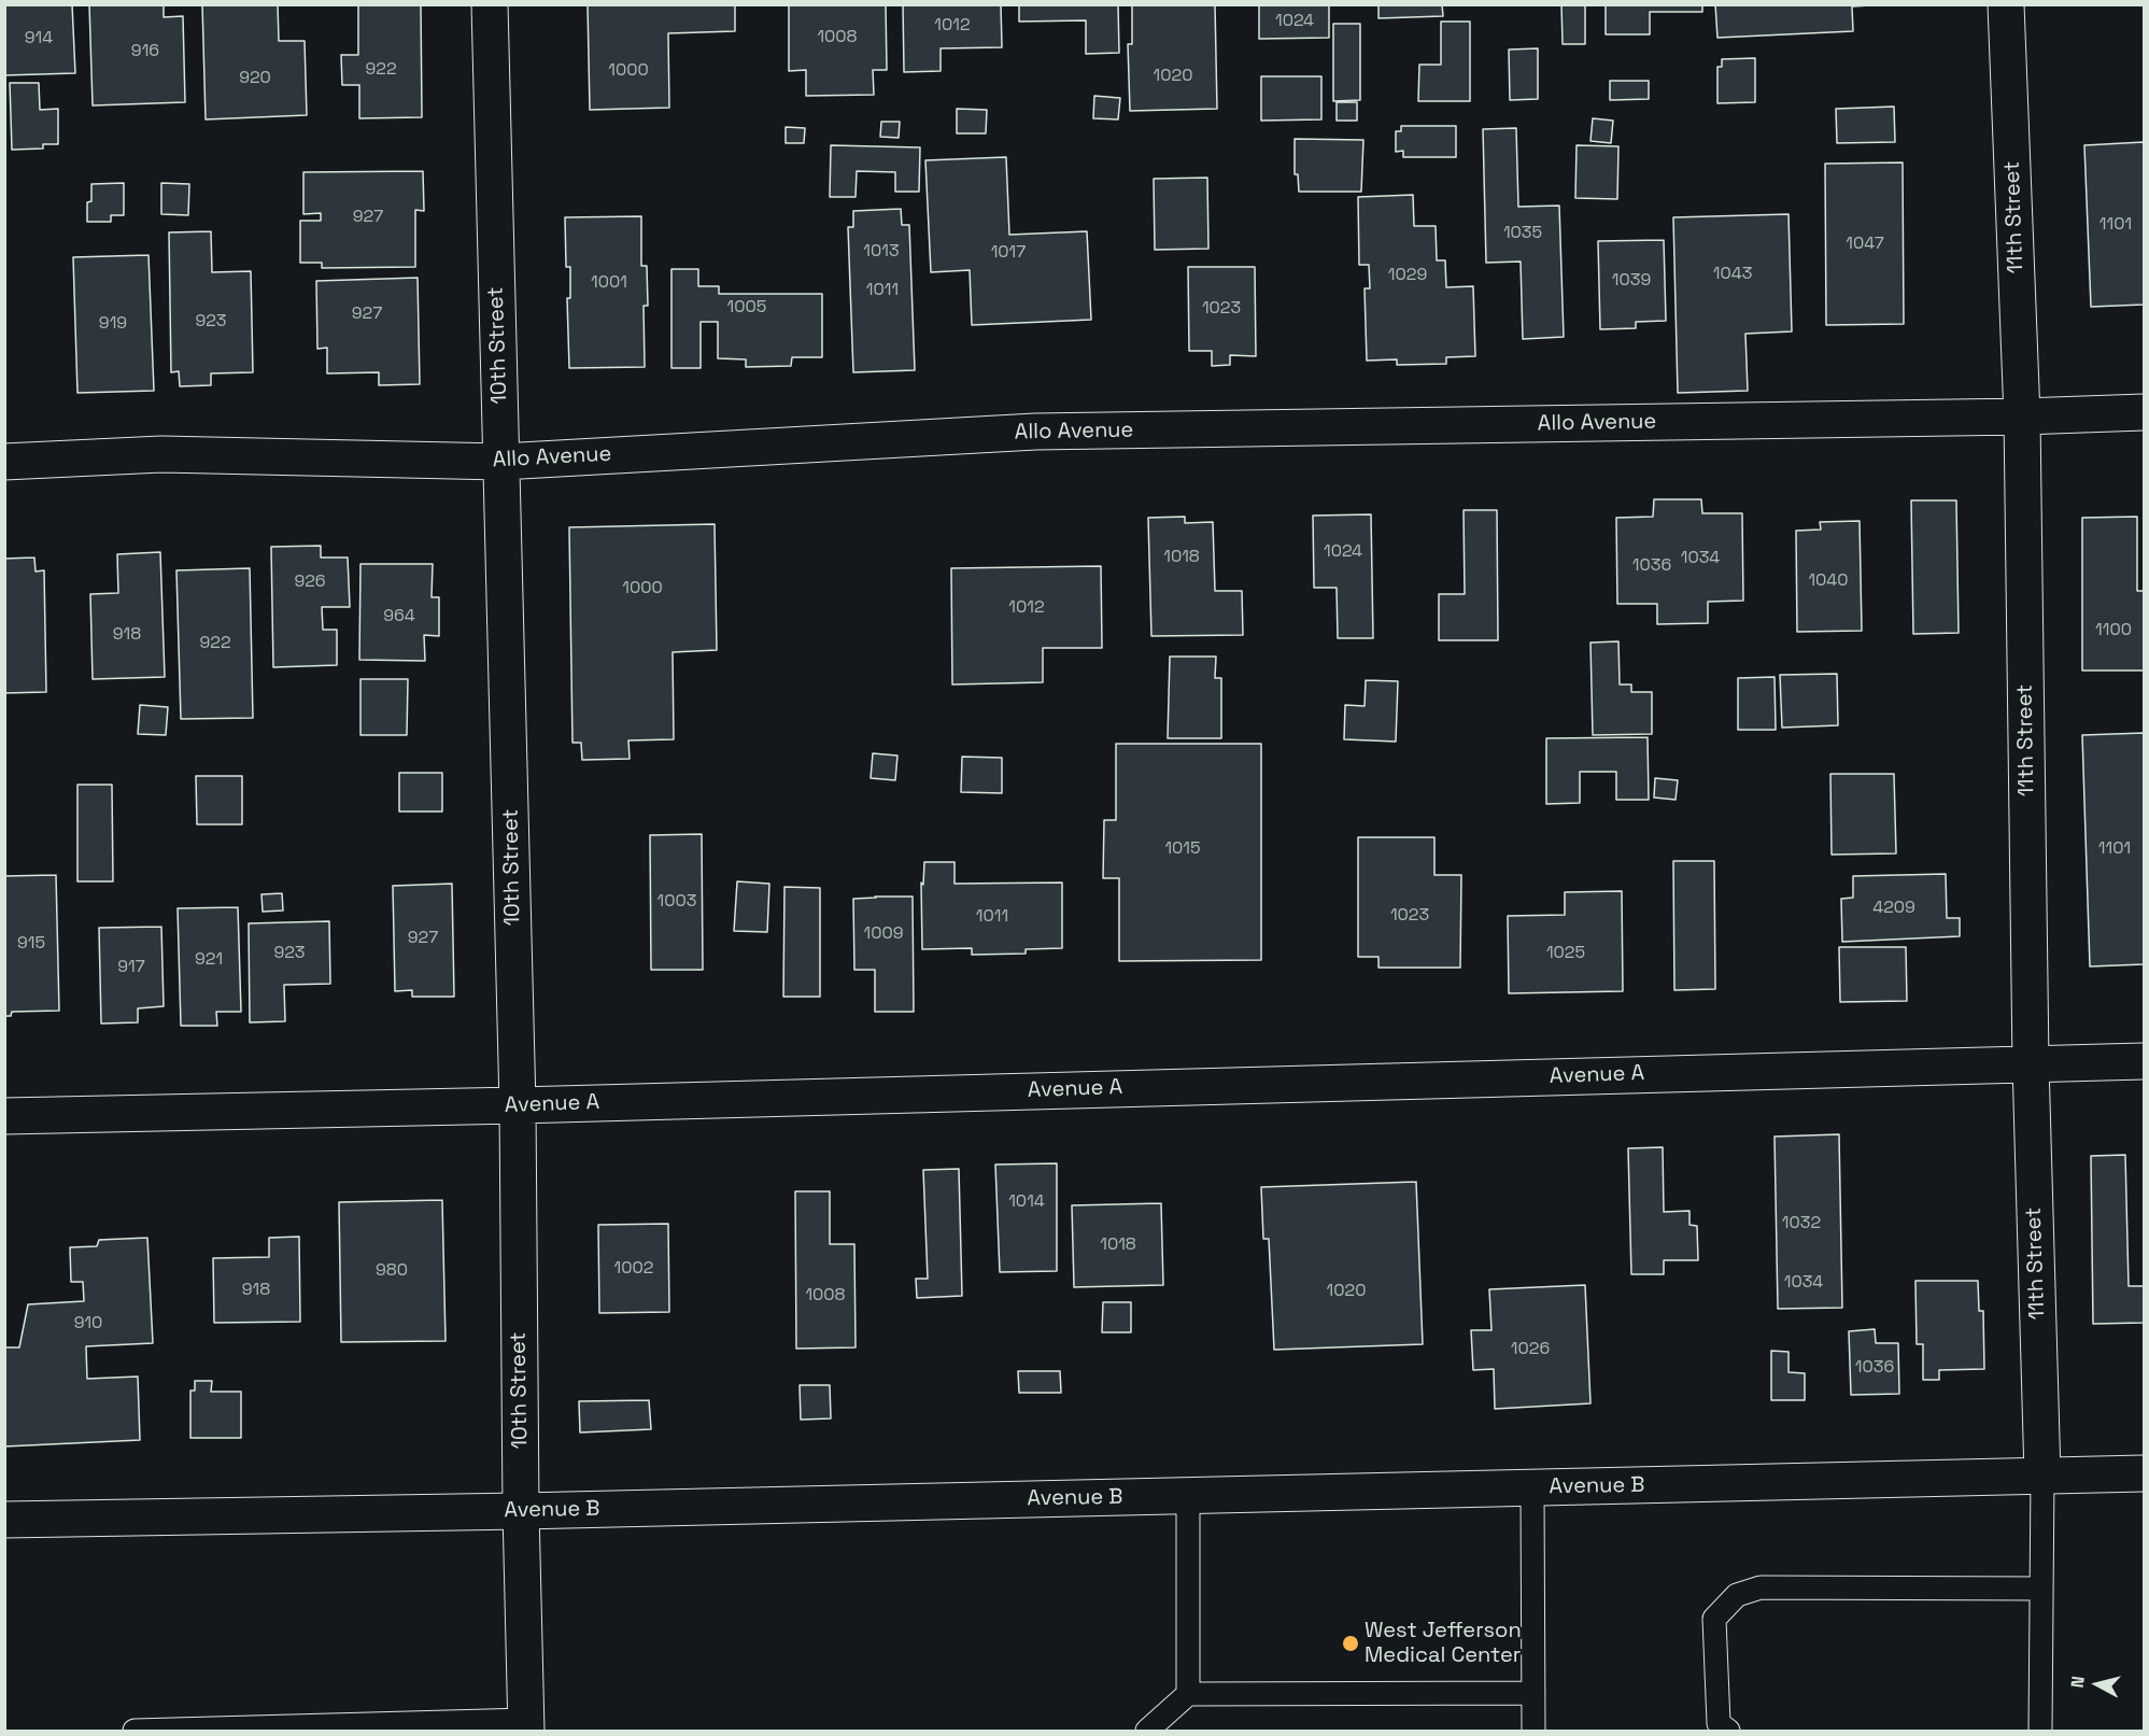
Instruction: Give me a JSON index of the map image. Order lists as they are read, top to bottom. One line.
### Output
{"streets":{"street":["11th Street","10th Street","Allo Avenue","Avenue A","Avenue B"]},"crossings":[["11th Street","Allo Avenue"],["11th Street","Avenue A"],["11th Street","Avenue B"],["10th Street","Allo Avenue"],["10th Street","Avenue A"],["10th Street","Avenue B"]],"places":["West Jefferson Medical Center"],"house_numbers":["1024","1012","1008","914","916","922","1000","1020","920","927","1101","1035","1047","1013","1017","1043","1029","1039","1001","1011","1005","1023","927","923","919","1024","1018","1034","1036","1040","926","1000","1012","964","1100","918","922","1015","1101","1003","4209","1023","1011","1009","927","915","923","1025","921","917","1014","1032","1018","1002","980","1034","918","1020","1008","910","1026","1036"],"north":"left"}
